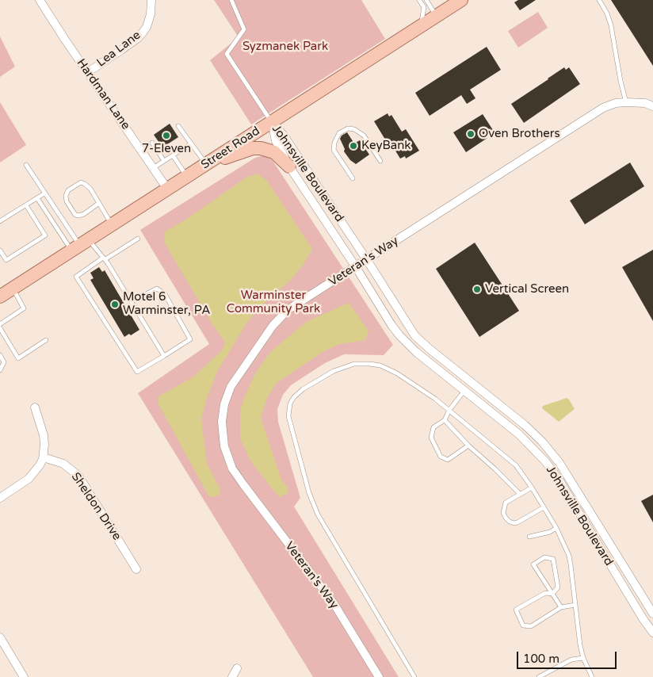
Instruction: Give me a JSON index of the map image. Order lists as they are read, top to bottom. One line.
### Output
{"streets":{"main road":["Street Road"],"street":["Lea Lane","Hardman Lane","Johnsville Boulevard","Veteran's Way","Sheldon Drive"]},"crossings":[["Lea Lane","Hardman Lane"],["Hardman Lane","Street Road"],["Street Road","Johnsville Boulevard"],["Johnsville Boulevard","Veteran's Way"]],"parks":["Syzmanek Park","Warminster Community Park"],"places":["Oven Brothers","7-Eleven","KeyBank","Vertical Screen","Motel 6 Warminster, PA"],"scale_bar":"100 m"}
